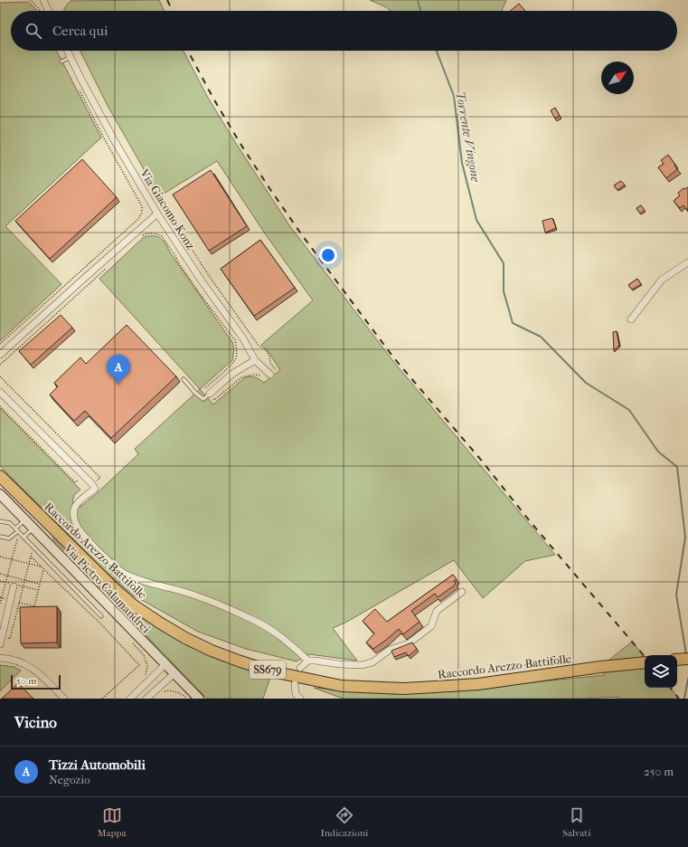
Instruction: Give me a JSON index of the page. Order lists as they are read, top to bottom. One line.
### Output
{"streets":{"main road":["Raccordo Arezzo-Battifolle","Via Pietro Calamandrei","SS679"],"street":["Via Giacomo Konz"]},"water":["Torrente Vingone"],"scale_bar":"50 m","north":"top right","page":{"search":"Cerca qui","pins":"A","scale":"50 m","heading":"Vicino","list":[{"mark":"A","name":"Tizzi Automobili","note":"Negozio","value":"250 m"}],"nav":["Mappa","Indicazioni","Salvati"]}}
